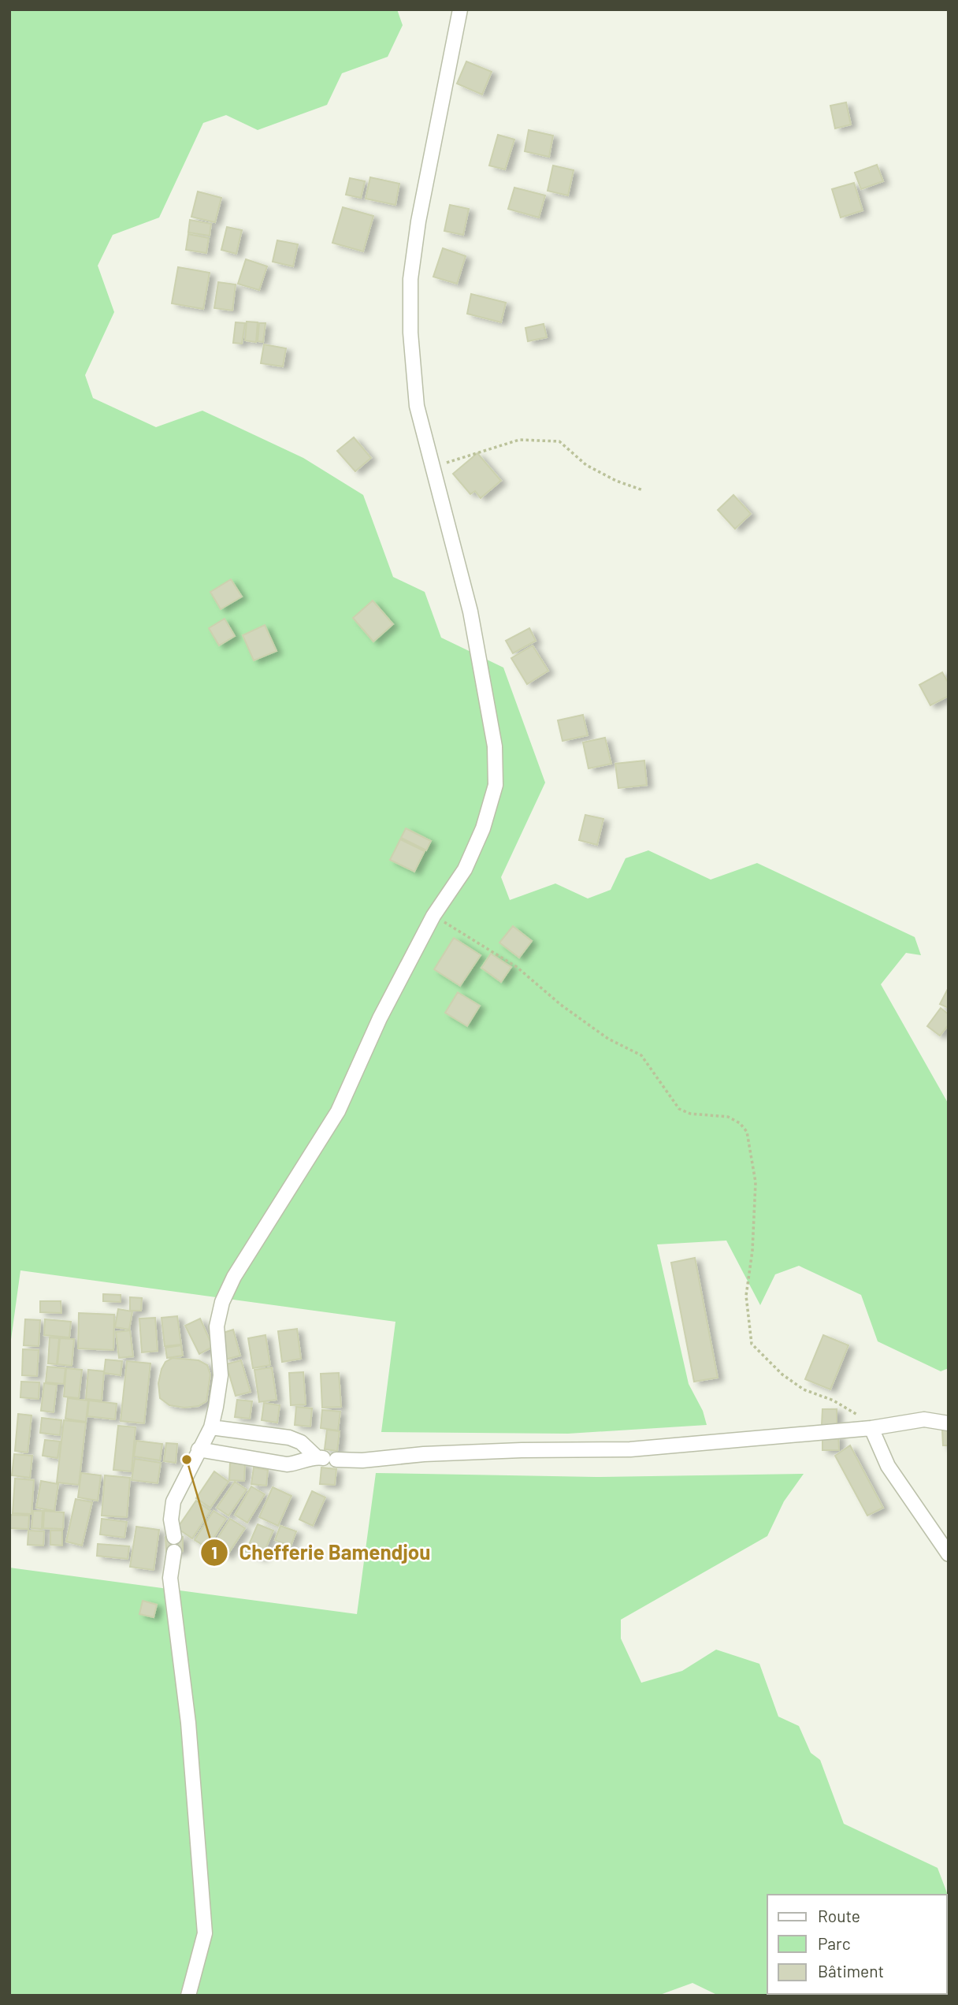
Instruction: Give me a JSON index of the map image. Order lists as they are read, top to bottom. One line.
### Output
{"places":["Chefferie Bamendjou"],"legend":["Route","Parc","Bâtiment"]}
